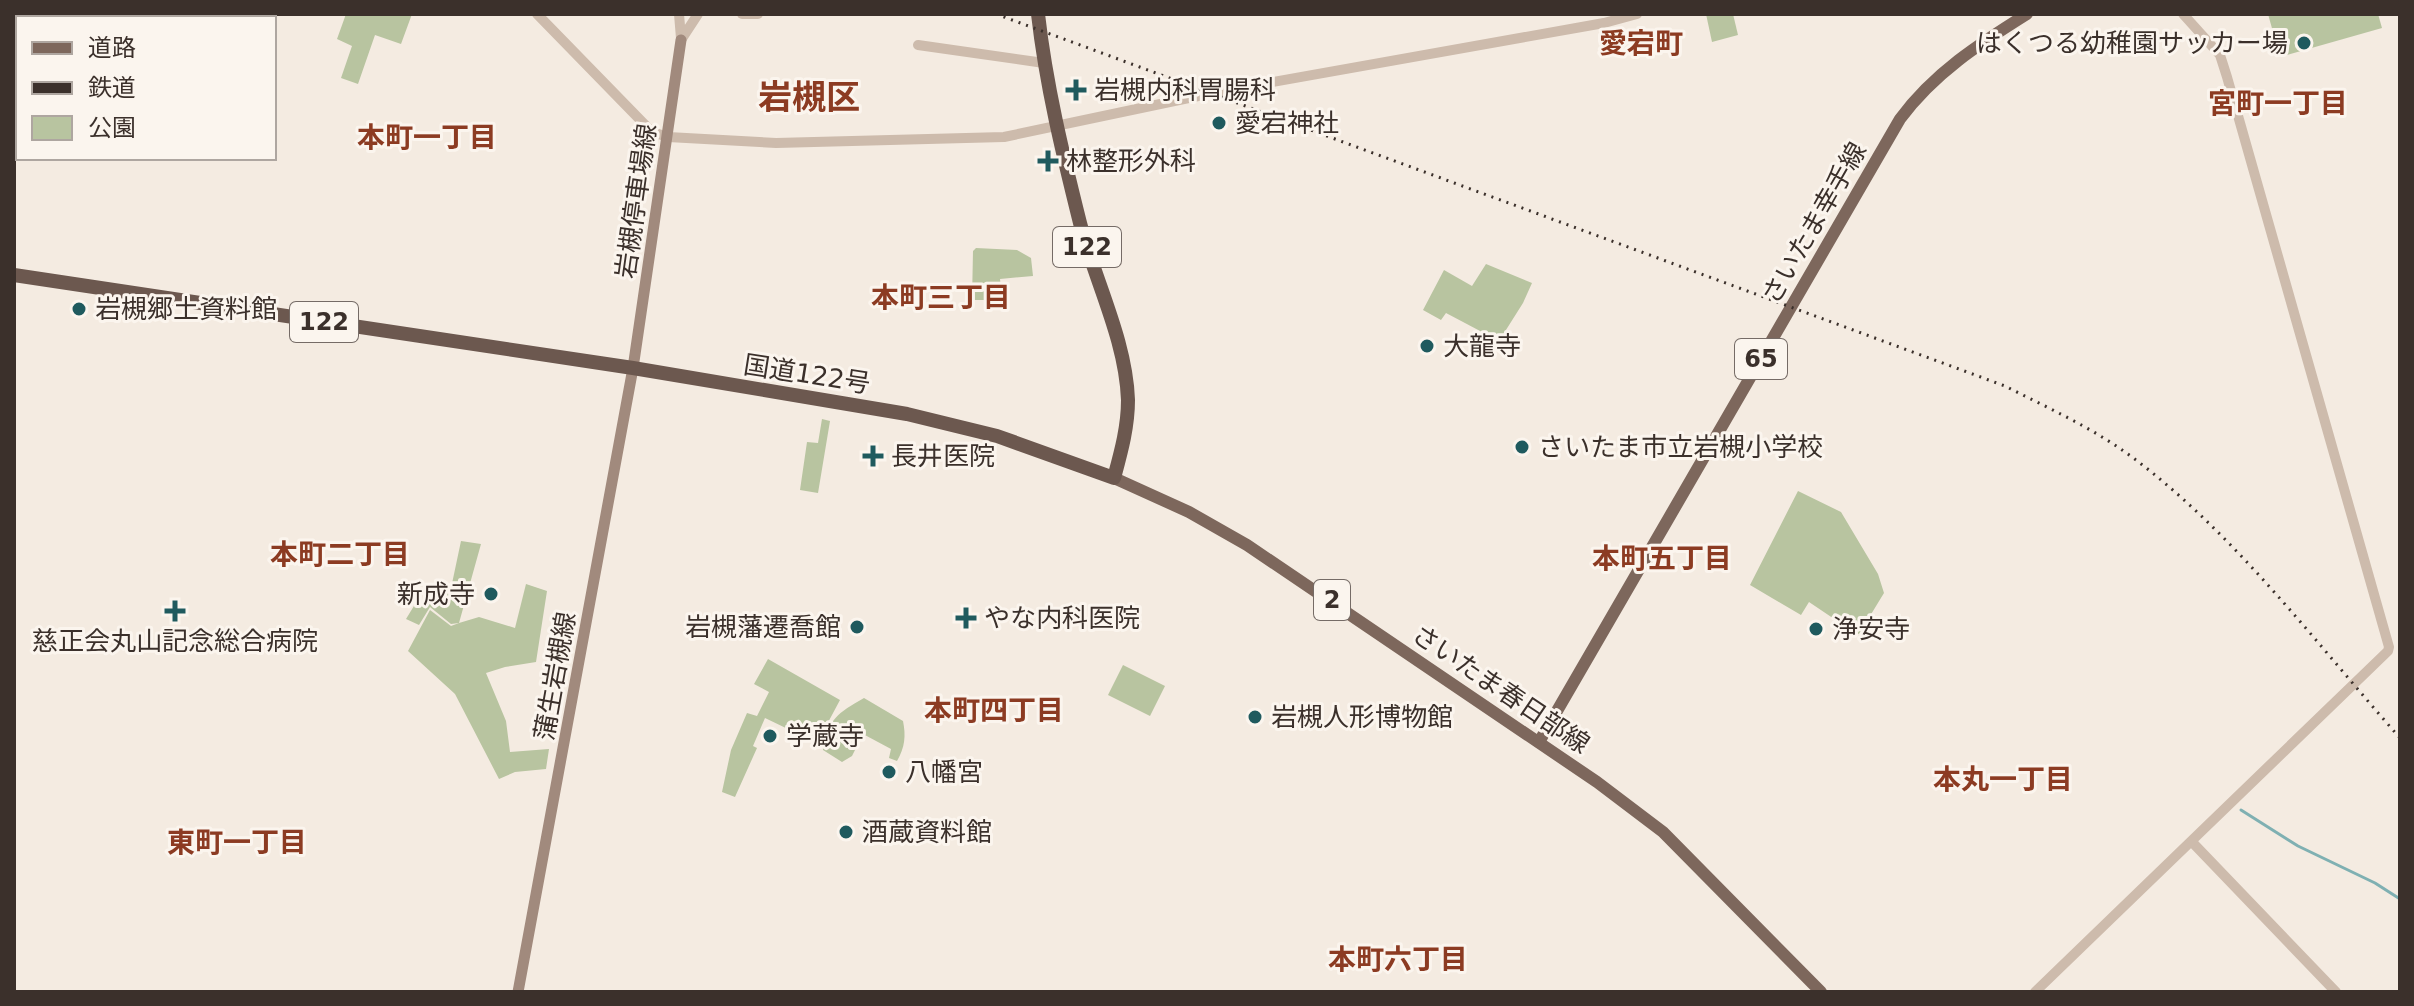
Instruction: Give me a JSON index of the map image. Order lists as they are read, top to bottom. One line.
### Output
{"streets":{"highway":["122","国道122号"],"main road":["岩槻停車場線","さいたま幸手線","65","2","蒲生岩槻線","さいたま春日部線"]},"crossings":[["岩槻停車場線","国道122号"],["岩槻停車場線","蒲生岩槻線"],["さいたま幸手線","さいたま春日部線"],["122","国道122号"],["122","さいたま春日部線"],["国道122号","蒲生岩槻線"],["国道122号","さいたま春日部線"]],"districts":["愛宕町","岩槻区","宮町一丁目","本町一丁目","本町三丁目","本町二丁目","本町五丁目","本町四丁目","本丸一丁目","東町一丁目","本町六丁目"],"places":{"other":["はくつる幼稚園サッカー場","愛宕神社","岩槻郷土資料館","大龍寺","さいたま市立岩槻小学校","新成寺","岩槻藩遷喬館","浄安寺","岩槻人形博物館","学蔵寺","八幡宮","酒蔵資料館"],"health":["岩槻内科胃腸科","林整形外科","長井医院","慈正会丸山記念総合病院","やな内科医院"]},"legend":["道路","鉄道","公園"]}
